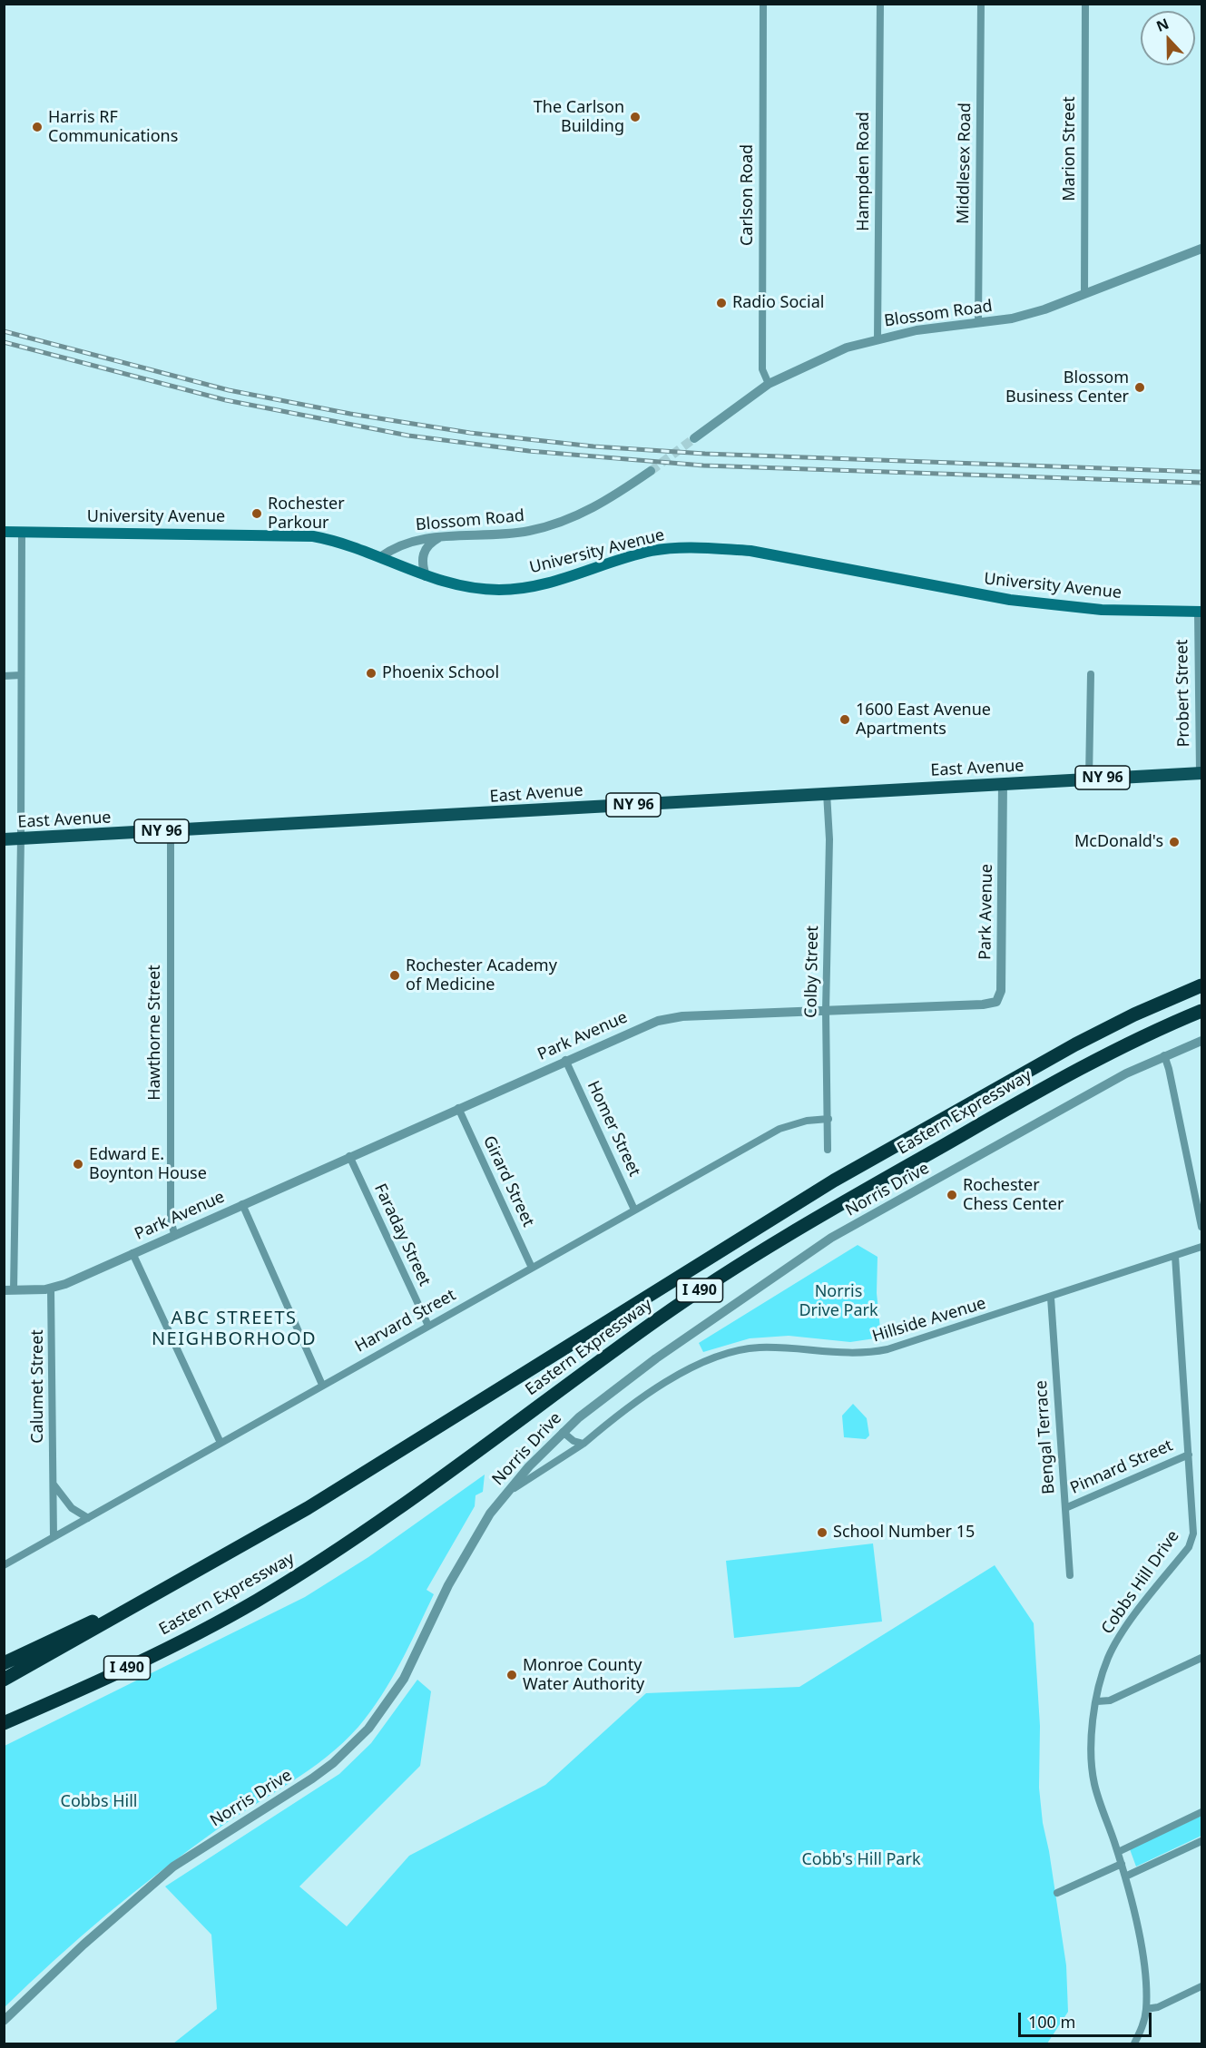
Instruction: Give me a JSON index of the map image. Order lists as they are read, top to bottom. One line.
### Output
{"streets":{"highway":["Eastern Expressway","I 490"],"main road":["University Avenue","East Avenue","NY 96"],"street":["Marion Street","Middlesex Road","Hampden Road","Carlson Road","Blossom Road","Probert Street","Park Avenue","Colby Street","Hawthorne Street","Homer Street","Girard Street","Norris Drive","Faraday Street","Hillside Avenue","Harvard Street","Calumet Street","Bengal Terrace","Pinnard Street","Cobbs Hill Drive"]},"crossings":[["Marion Street","Blossom Road"],["Middlesex Road","Blossom Road"],["Hampden Road","Blossom Road"],["Carlson Road","Blossom Road"],["Blossom Road","University Avenue"],["University Avenue","Probert Street"],["Probert Street","East Avenue"],["East Avenue","Park Avenue"],["East Avenue","Colby Street"],["East Avenue","Hawthorne Street"],["Park Avenue","Colby Street"],["Park Avenue","Hawthorne Street"],["Park Avenue","Homer Street"],["Park Avenue","Girard Street"],["Park Avenue","Faraday Street"],["Park Avenue","Calumet Street"],["Colby Street","Harvard Street"],["Homer Street","Harvard Street"],["Girard Street","Harvard Street"],["Norris Drive","Hillside Avenue"],["Faraday Street","Harvard Street"],["Hillside Avenue","Bengal Terrace"],["Hillside Avenue","Cobbs Hill Drive"],["Harvard Street","Calumet Street"],["Bengal Terrace","Pinnard Street"],["Pinnard Street","Cobbs Hill Drive"]],"districts":["ABC STREETS NEIGHBORHOOD"],"parks":["Norris Drive Park","Cobbs Hill","Cobb's Hill Park"],"places":["The Carlson Building","Harris RF Communications","Radio Social","Blossom Business Center","Rochester Parkour","Phoenix School","1600 East Avenue Apartments","McDonald's","Rochester Academy of Medicine","Edward E. Boynton House","Rochester Chess Center","School Number 15","Monroe County Water Authority"],"scale_bar":"100 m","north":"top"}
